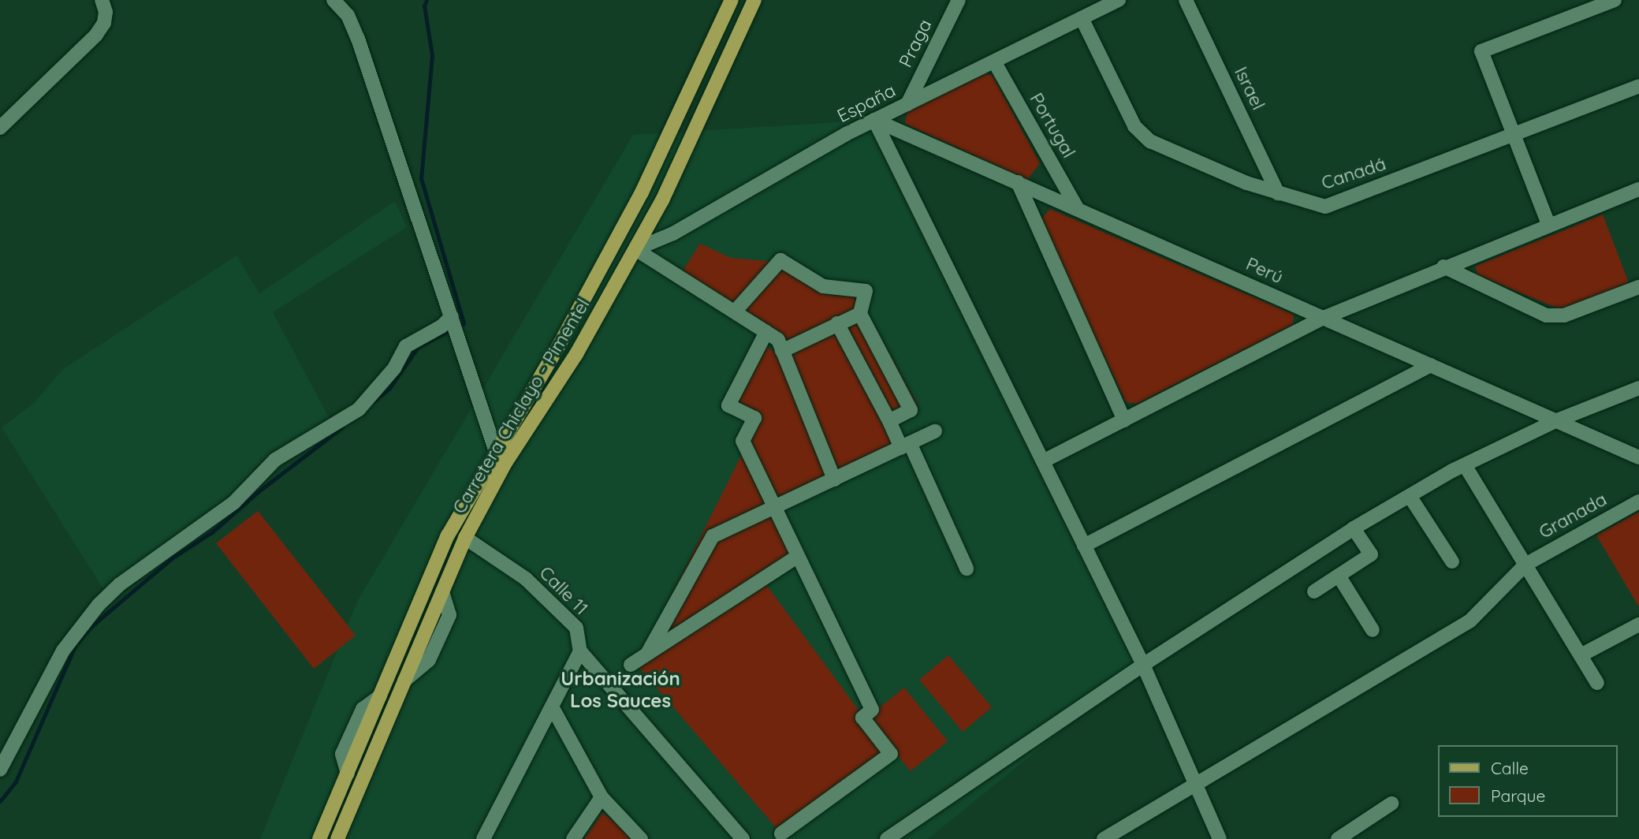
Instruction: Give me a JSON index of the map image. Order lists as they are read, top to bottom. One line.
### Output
{"streets":{"main road":["Carretera Chiclayo - Pimentel"],"street":["Praga","Israel","España","Portugal","Canadá","Perú","Granada","Calle 11"]},"crossings":[["Praga","España"],["Israel","Canadá"],["España","Portugal"],["España","Canadá"],["España","Perú"],["España","Carretera Chiclayo - Pimentel"],["Portugal","Perú"],["Carretera Chiclayo - Pimentel","Calle 11"]],"districts":["Urbanización Los Sauces"],"legend":["Calle","Parque"]}
